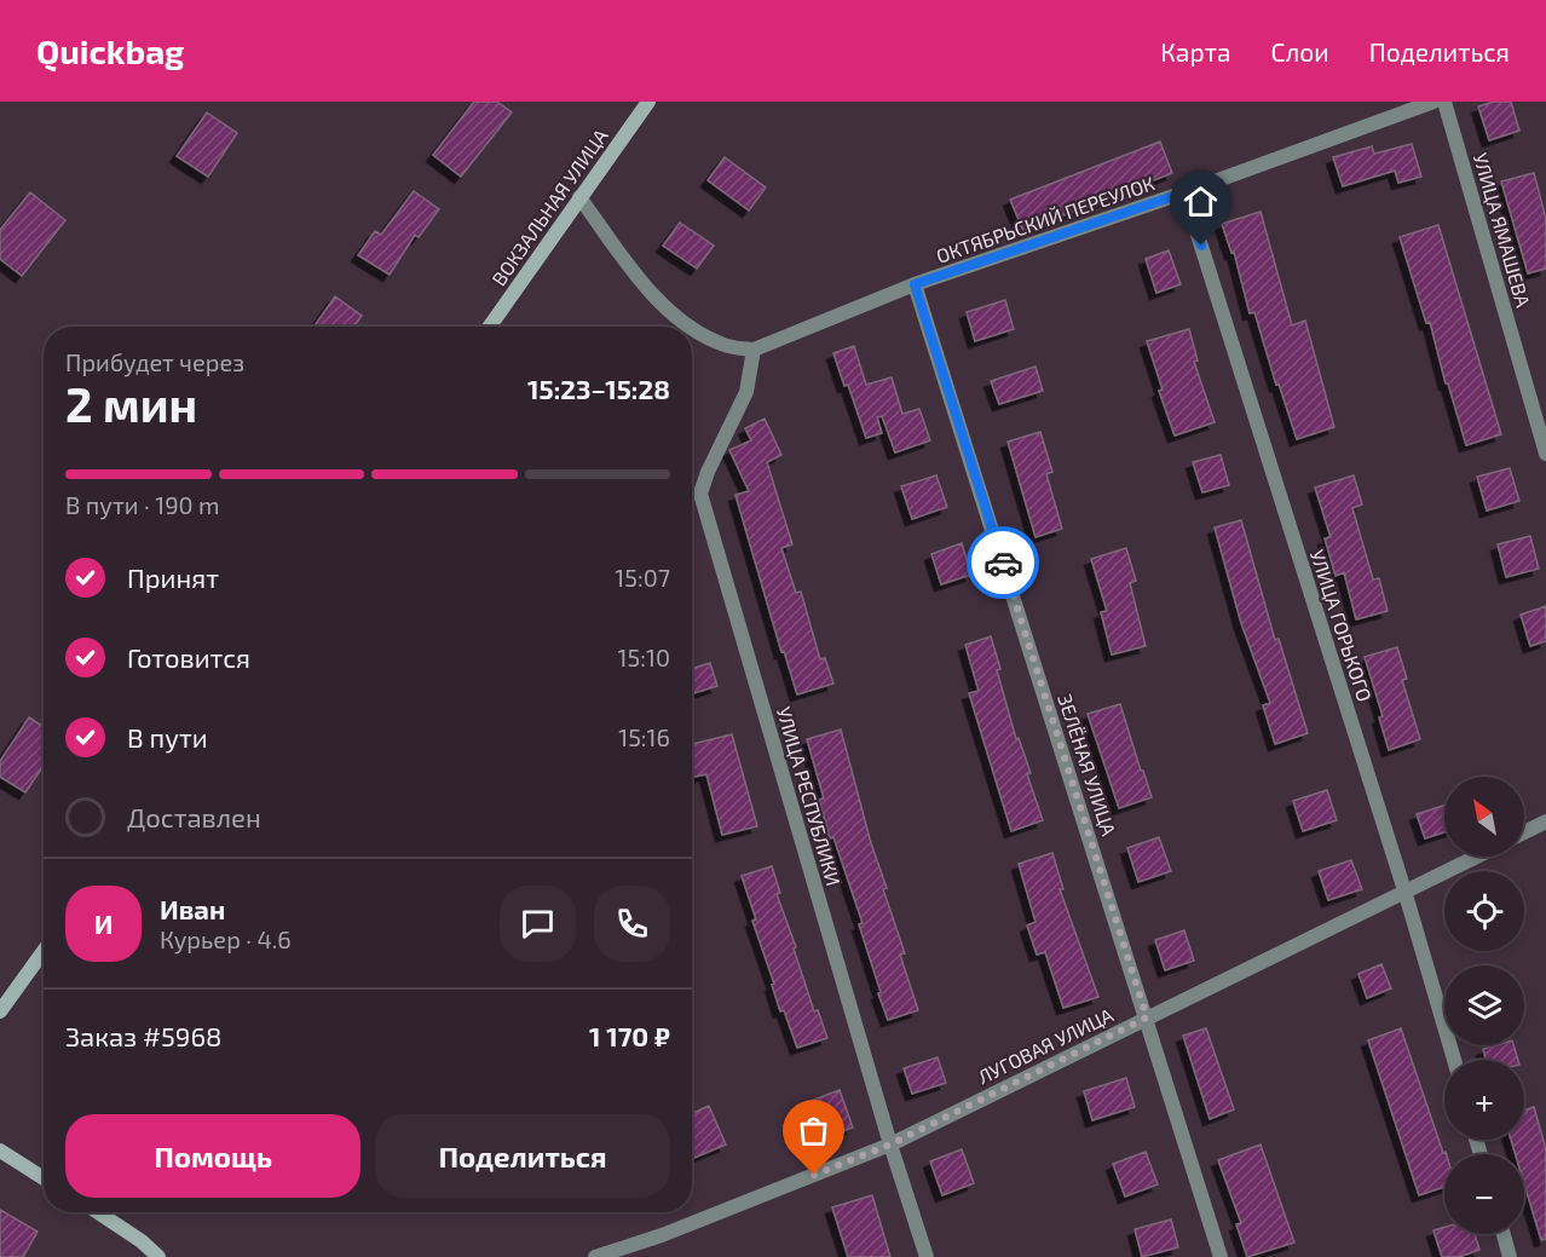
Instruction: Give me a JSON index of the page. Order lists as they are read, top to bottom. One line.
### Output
{"streets":{"street":["ВОКЗАЛЬНАЯ УЛИЦА","ОКТЯБРЬСКИЙ ПЕРЕУЛОК","УЛИЦА ЯМАШЕВА","УЛИЦА ГОРЬКОГО","ЗЕЛЁНАЯ УЛИЦА","УЛИЦА РЕСПУБЛИКИ","ЛУГОВАЯ УЛИЦА"]},"crossings":[["ОКТЯБРЬСКИЙ ПЕРЕУЛОК","УЛИЦА ГОРЬКОГО"],["ОКТЯБРЬСКИЙ ПЕРЕУЛОК","ЗЕЛЁНАЯ УЛИЦА"],["ОКТЯБРЬСКИЙ ПЕРЕУЛОК","УЛИЦА РЕСПУБЛИКИ"],["УЛИЦА ГОРЬКОГО","ЛУГОВАЯ УЛИЦА"],["ЗЕЛЁНАЯ УЛИЦА","ЛУГОВАЯ УЛИЦА"],["УЛИЦА РЕСПУБЛИКИ","ЛУГОВАЯ УЛИЦА"]],"north":"top left","page":{"header":"Quickbag","nav":["Карта","Слои","Поделиться"],"heading":["2 мин","Прибудет через","15:23–15:28"],"panel":["Иван","Курьер · 4.6","Заказ #5968","1 170 ₽"],"bar":"В пути · 190 m","list":[["Принят","15:07"],["Готовится","15:10"],["В пути","15:16"],"Доставлен"],"map_buttons":["+","−"],"round":"И","buttons":["Помощь","Поделиться"]}}
